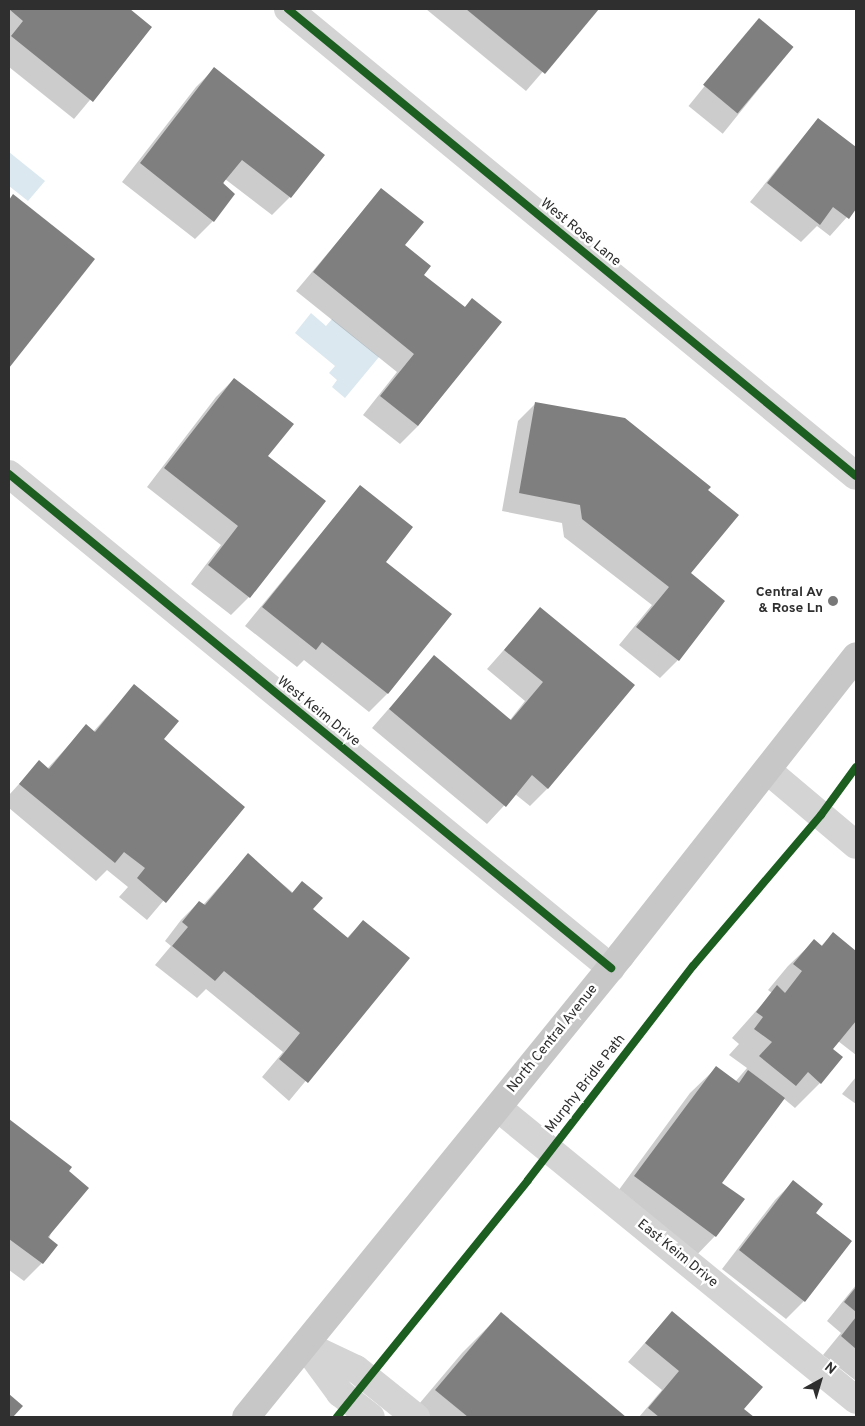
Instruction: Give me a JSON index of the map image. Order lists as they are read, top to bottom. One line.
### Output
{"streets":{"main road":["North Central Avenue"],"street":["West Rose Lane","West Keim Drive","East Keim Drive"],"cycle path":["Murphy Bridle Path"]},"crossings":[["West Keim Drive","North Central Avenue"],["North Central Avenue","East Keim Drive"],["Murphy Bridle Path","East Keim Drive"]],"places":["Central Av & Rose Ln"],"north":"top right"}
